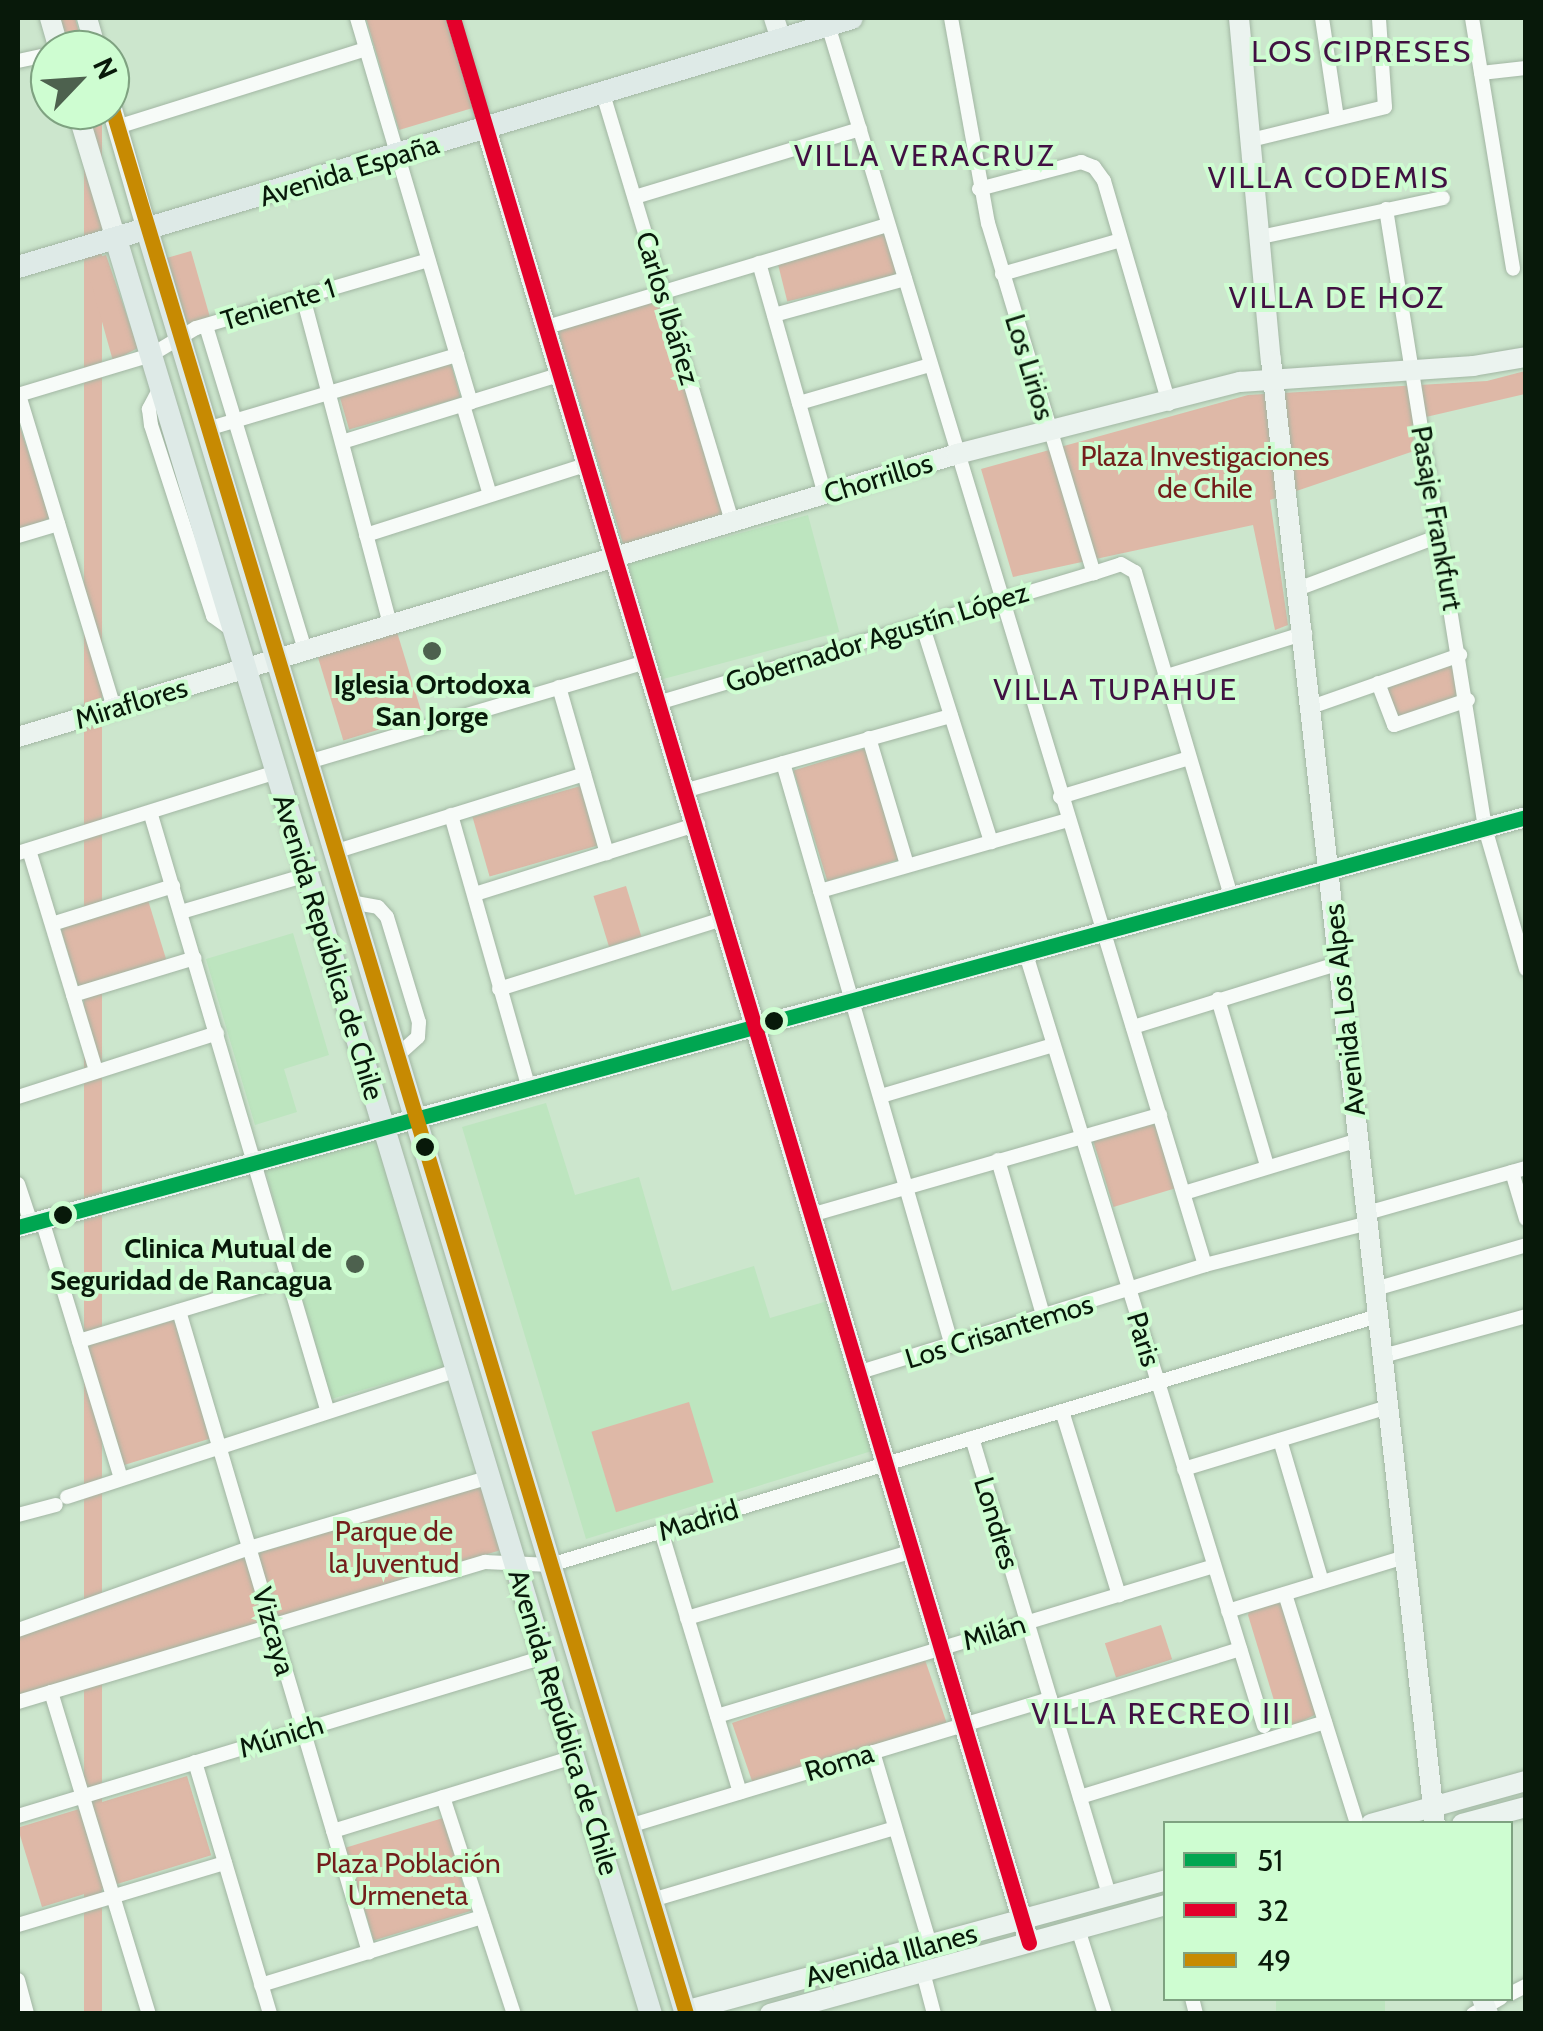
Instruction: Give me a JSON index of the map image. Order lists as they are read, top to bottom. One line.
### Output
{"streets":{"main road":["Avenida España","Avenida República de Chile"],"street":["Teniente 1","Carlos Ibáñez","Los Lirios","Chorrillos","Pasaje Frankfurt","Gobernador Agustín López","Miraflores","Avenida Los Alpes","Los Crisantemos","Paris","Madrid","Londres","Vizcaya","Milán","Múnich","Roma","Avenida Illanes"]},"crossings":[["Avenida España","Carlos Ibáñez"],["Avenida España","Avenida República de Chile"],["Teniente 1","Avenida República de Chile"],["Carlos Ibáñez","Chorrillos"],["Los Lirios","Chorrillos"],["Los Lirios","Gobernador Agustín López"],["Chorrillos","Pasaje Frankfurt"],["Chorrillos","Miraflores"],["Chorrillos","Avenida República de Chile"],["Chorrillos","Avenida Los Alpes"],["Miraflores","Avenida República de Chile"],["Avenida República de Chile","Madrid"],["Avenida República de Chile","Múnich"],["Avenida República de Chile","Roma"],["Avenida República de Chile","Avenida Illanes"],["Avenida Los Alpes","Los Crisantemos"],["Avenida Los Alpes","Madrid"],["Los Crisantemos","Paris"],["Paris","Madrid"],["Paris","Milán"],["Paris","Roma"],["Madrid","Londres"],["Madrid","Vizcaya"],["Londres","Milán"],["Londres","Roma"],["Londres","Avenida Illanes"],["Vizcaya","Múnich"]],"districts":["LOS CIPRESES","VILLA VERACRUZ","VILLA CODEMIS","VILLA DE HOZ","VILLA TUPAHUE","VILLA RECREO III"],"parks":["Plaza Investigaciones de Chile","Parque de la Juventud","Plaza Población Urmeneta"],"places":["Iglesia Ortodoxa San Jorge","Clinica Mutual de Seguridad de Rancagua"],"lines":["transit line 32","transit line 49","transit line 51"],"legend":["51","32","49"],"north":"top right"}
